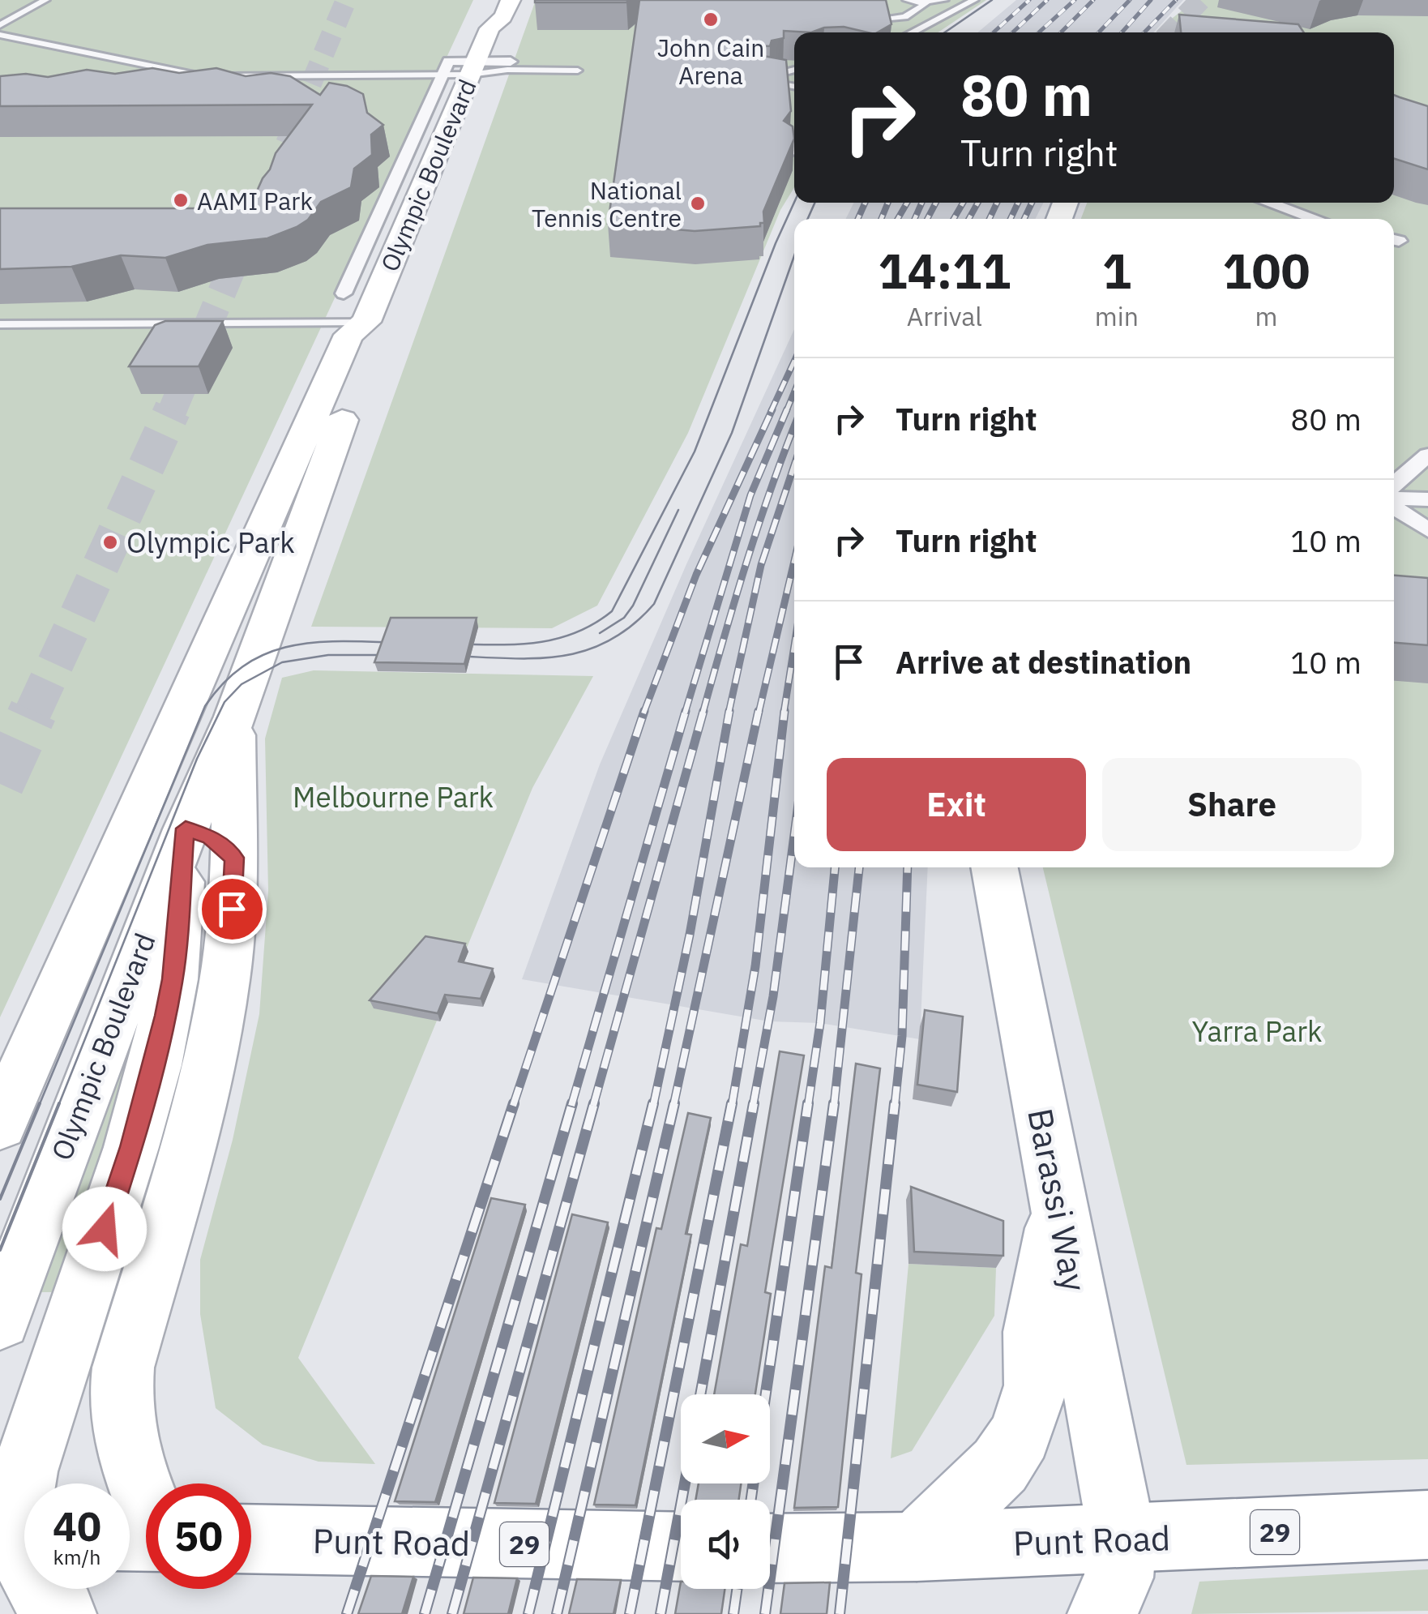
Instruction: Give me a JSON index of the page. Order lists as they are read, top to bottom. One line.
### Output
{"streets":{"main road":["Olympic Boulevard","Barassi Way","29","Punt Road"]},"crossings":[["Barassi Way","Punt Road"]],"parks":["Melbourne Park","Yarra Park"],"places":["John Cain Arena","AAMI Park","National Tennis Centre","Olympic Park"],"north":"right","page":{"turn":["80 m","Turn right"],"eta":["14:11","Arrival","1","min","100","m"],"list":[{"name":"Turn right","value":"80 m"},{"name":"Turn right","value":"10 m"},{"name":"Arrive at destination","value":"10 m"}],"buttons":["Exit","Share"],"speed":"40 km/h","limit":"50"}}
